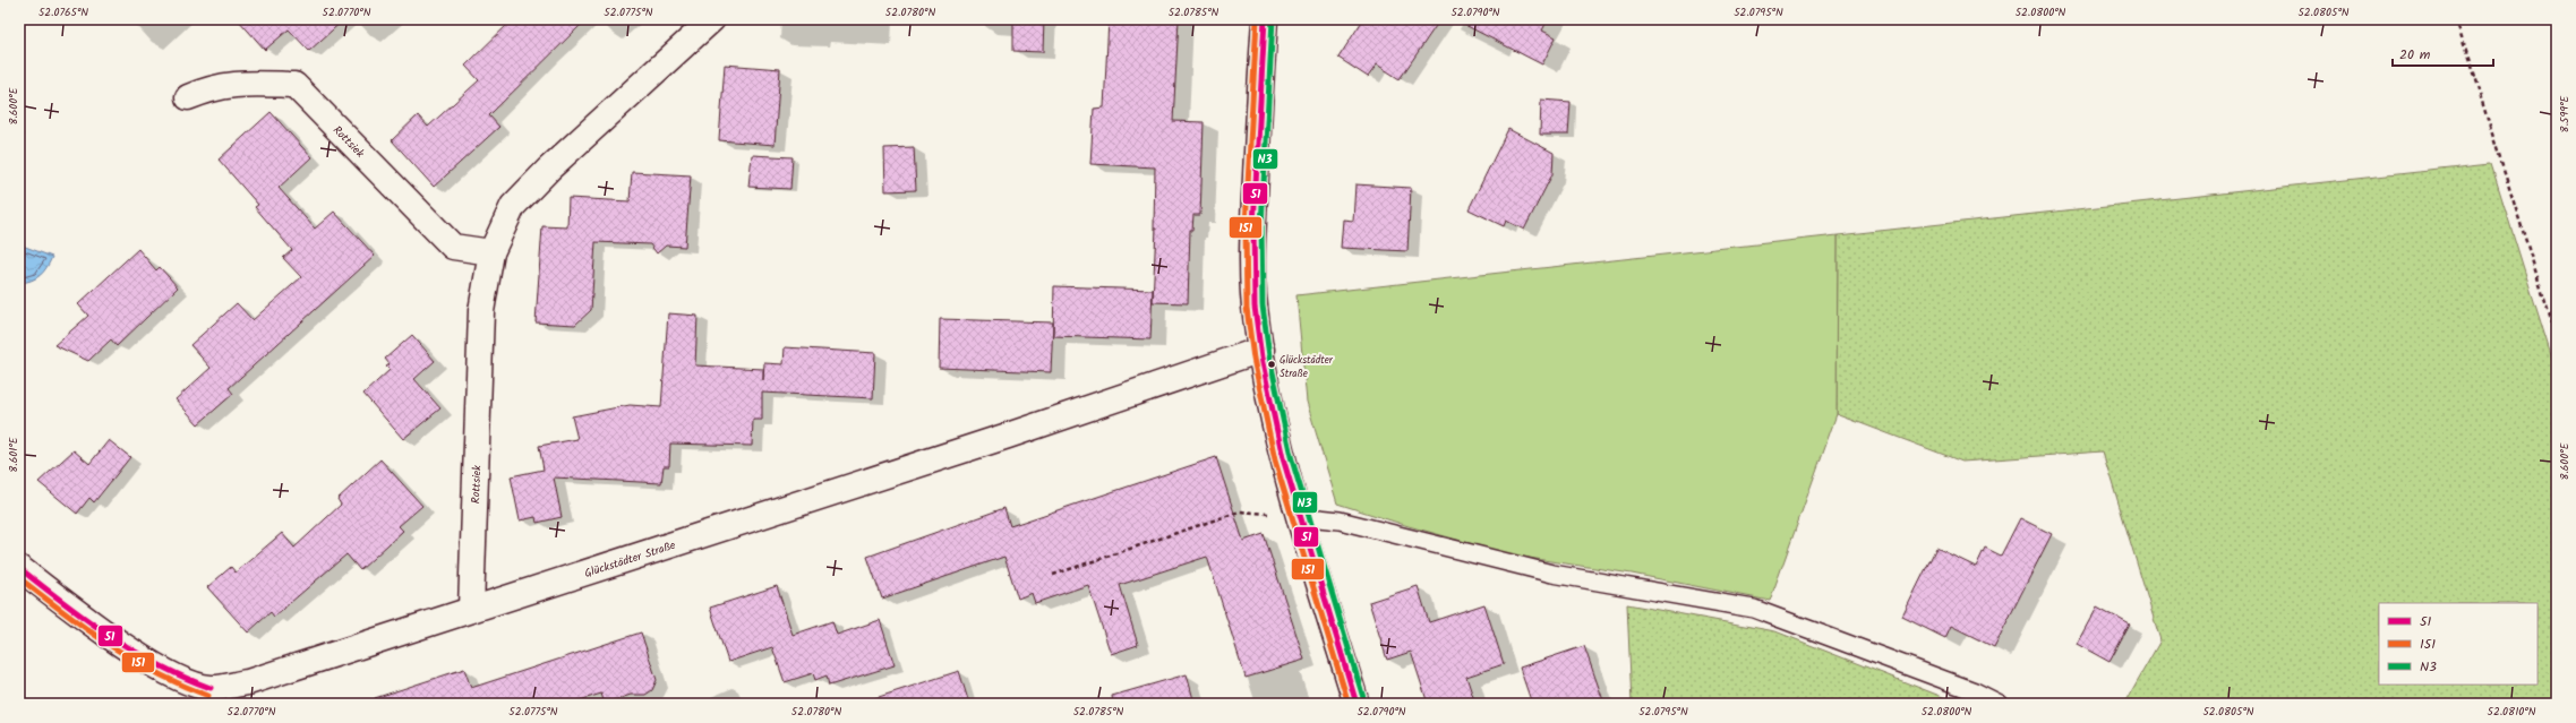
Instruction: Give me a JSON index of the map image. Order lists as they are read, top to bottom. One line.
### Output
{"streets":{"street":["Rottsiek","Glückstädter Straße"]},"crossings":[["Rottsiek","Glückstädter Straße"]],"places":["Glückstädter Straße"],"lines":["transit line 51","transit line 151","transit line N3"],"legend":["51","151","N3"],"scale_bar":"20 m","coordinates":["52.0765°N","52.0770°N","52.0775°N","52.0780°N","52.0785°N","52.0790°N","52.0795°N","52.0800°N","52.0805°N","8.600°E","8.599°E","8.601°E","52.0810°N"]}
